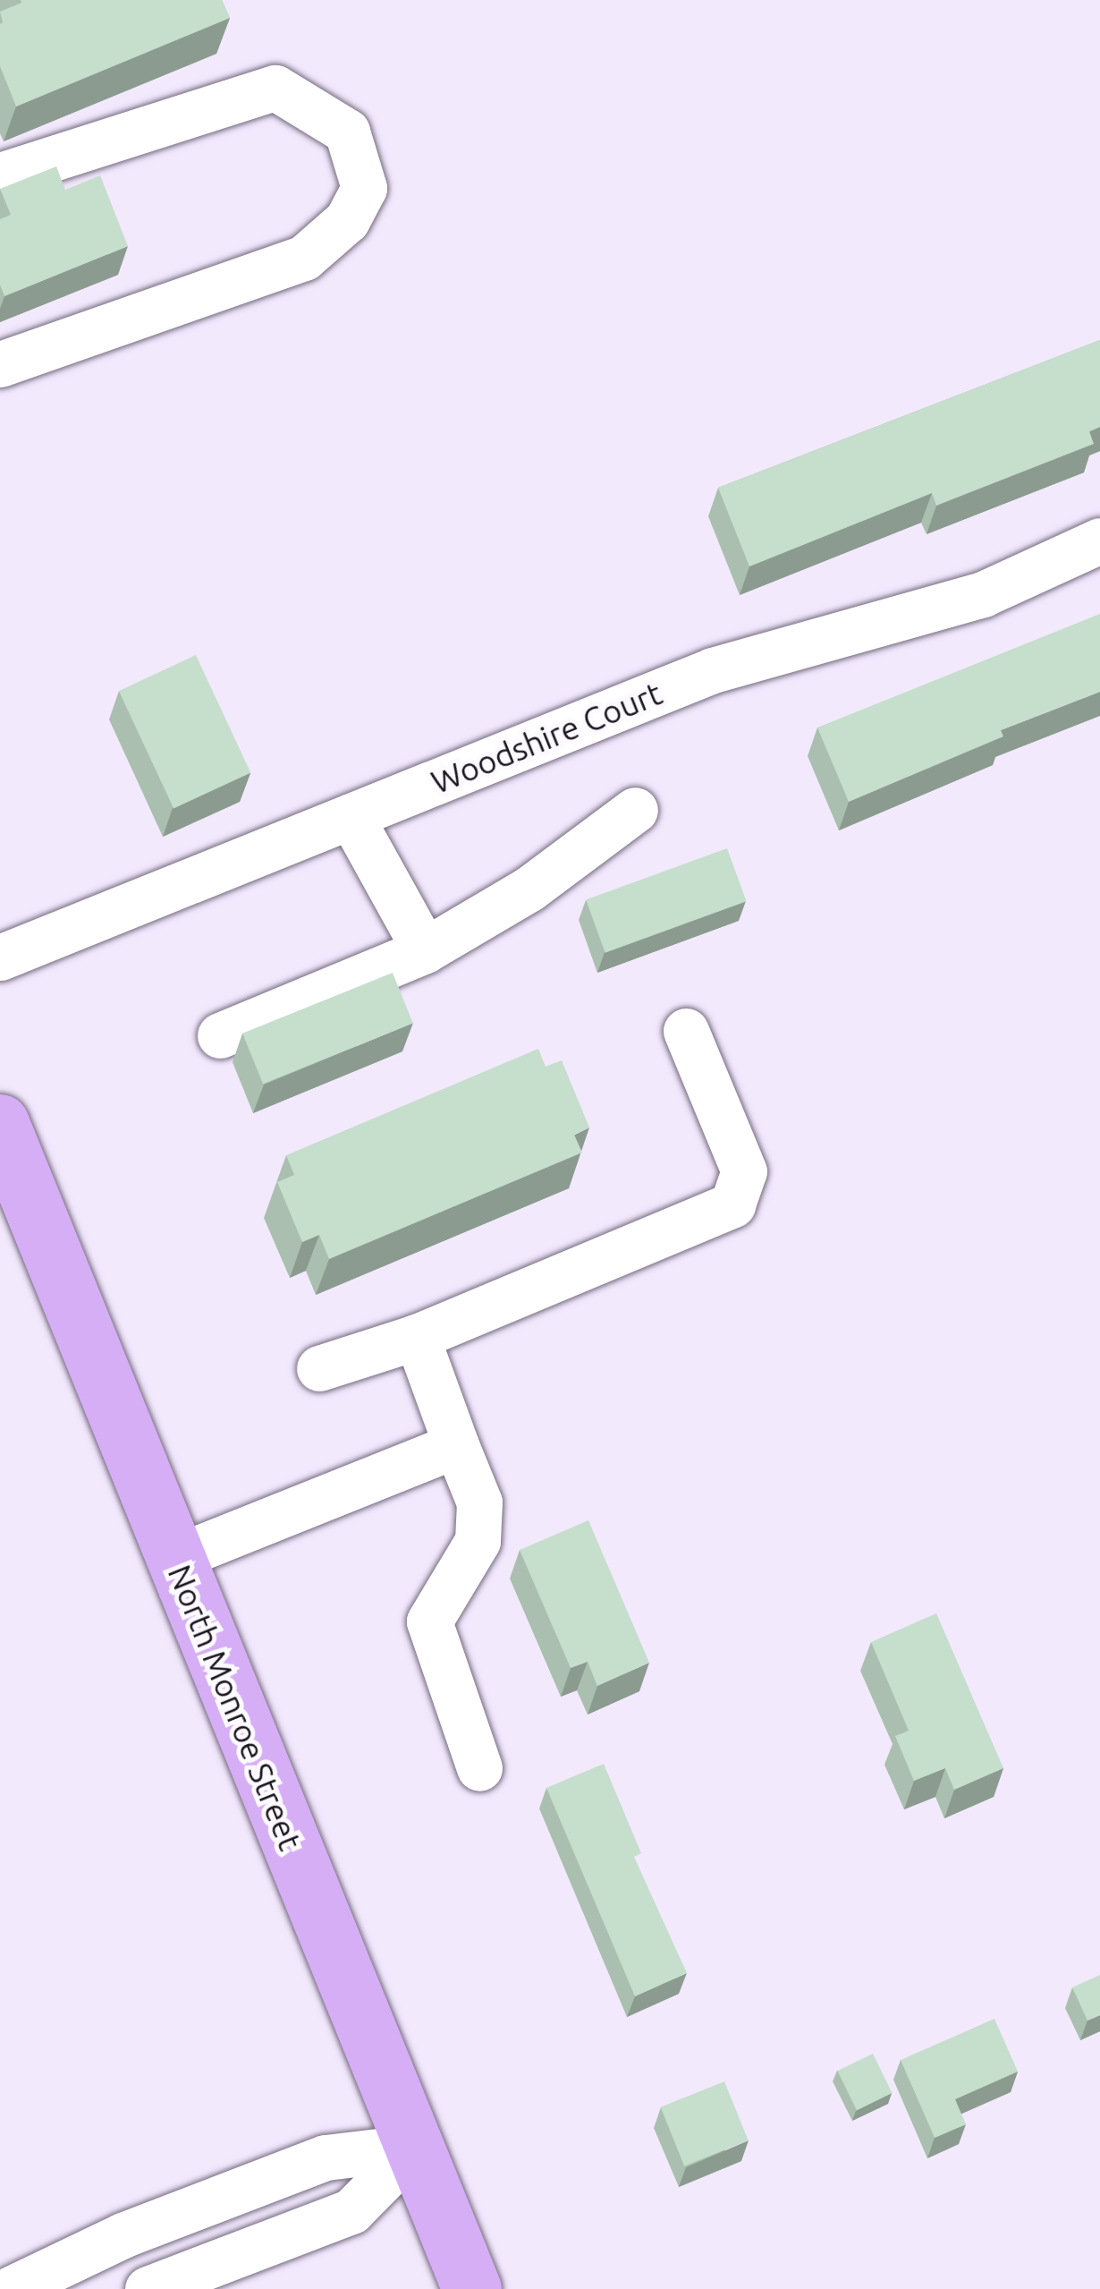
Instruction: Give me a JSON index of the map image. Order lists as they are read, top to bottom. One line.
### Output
{"streets":{"main road":["North Monroe Street"],"street":["Woodshire Court"]}}
